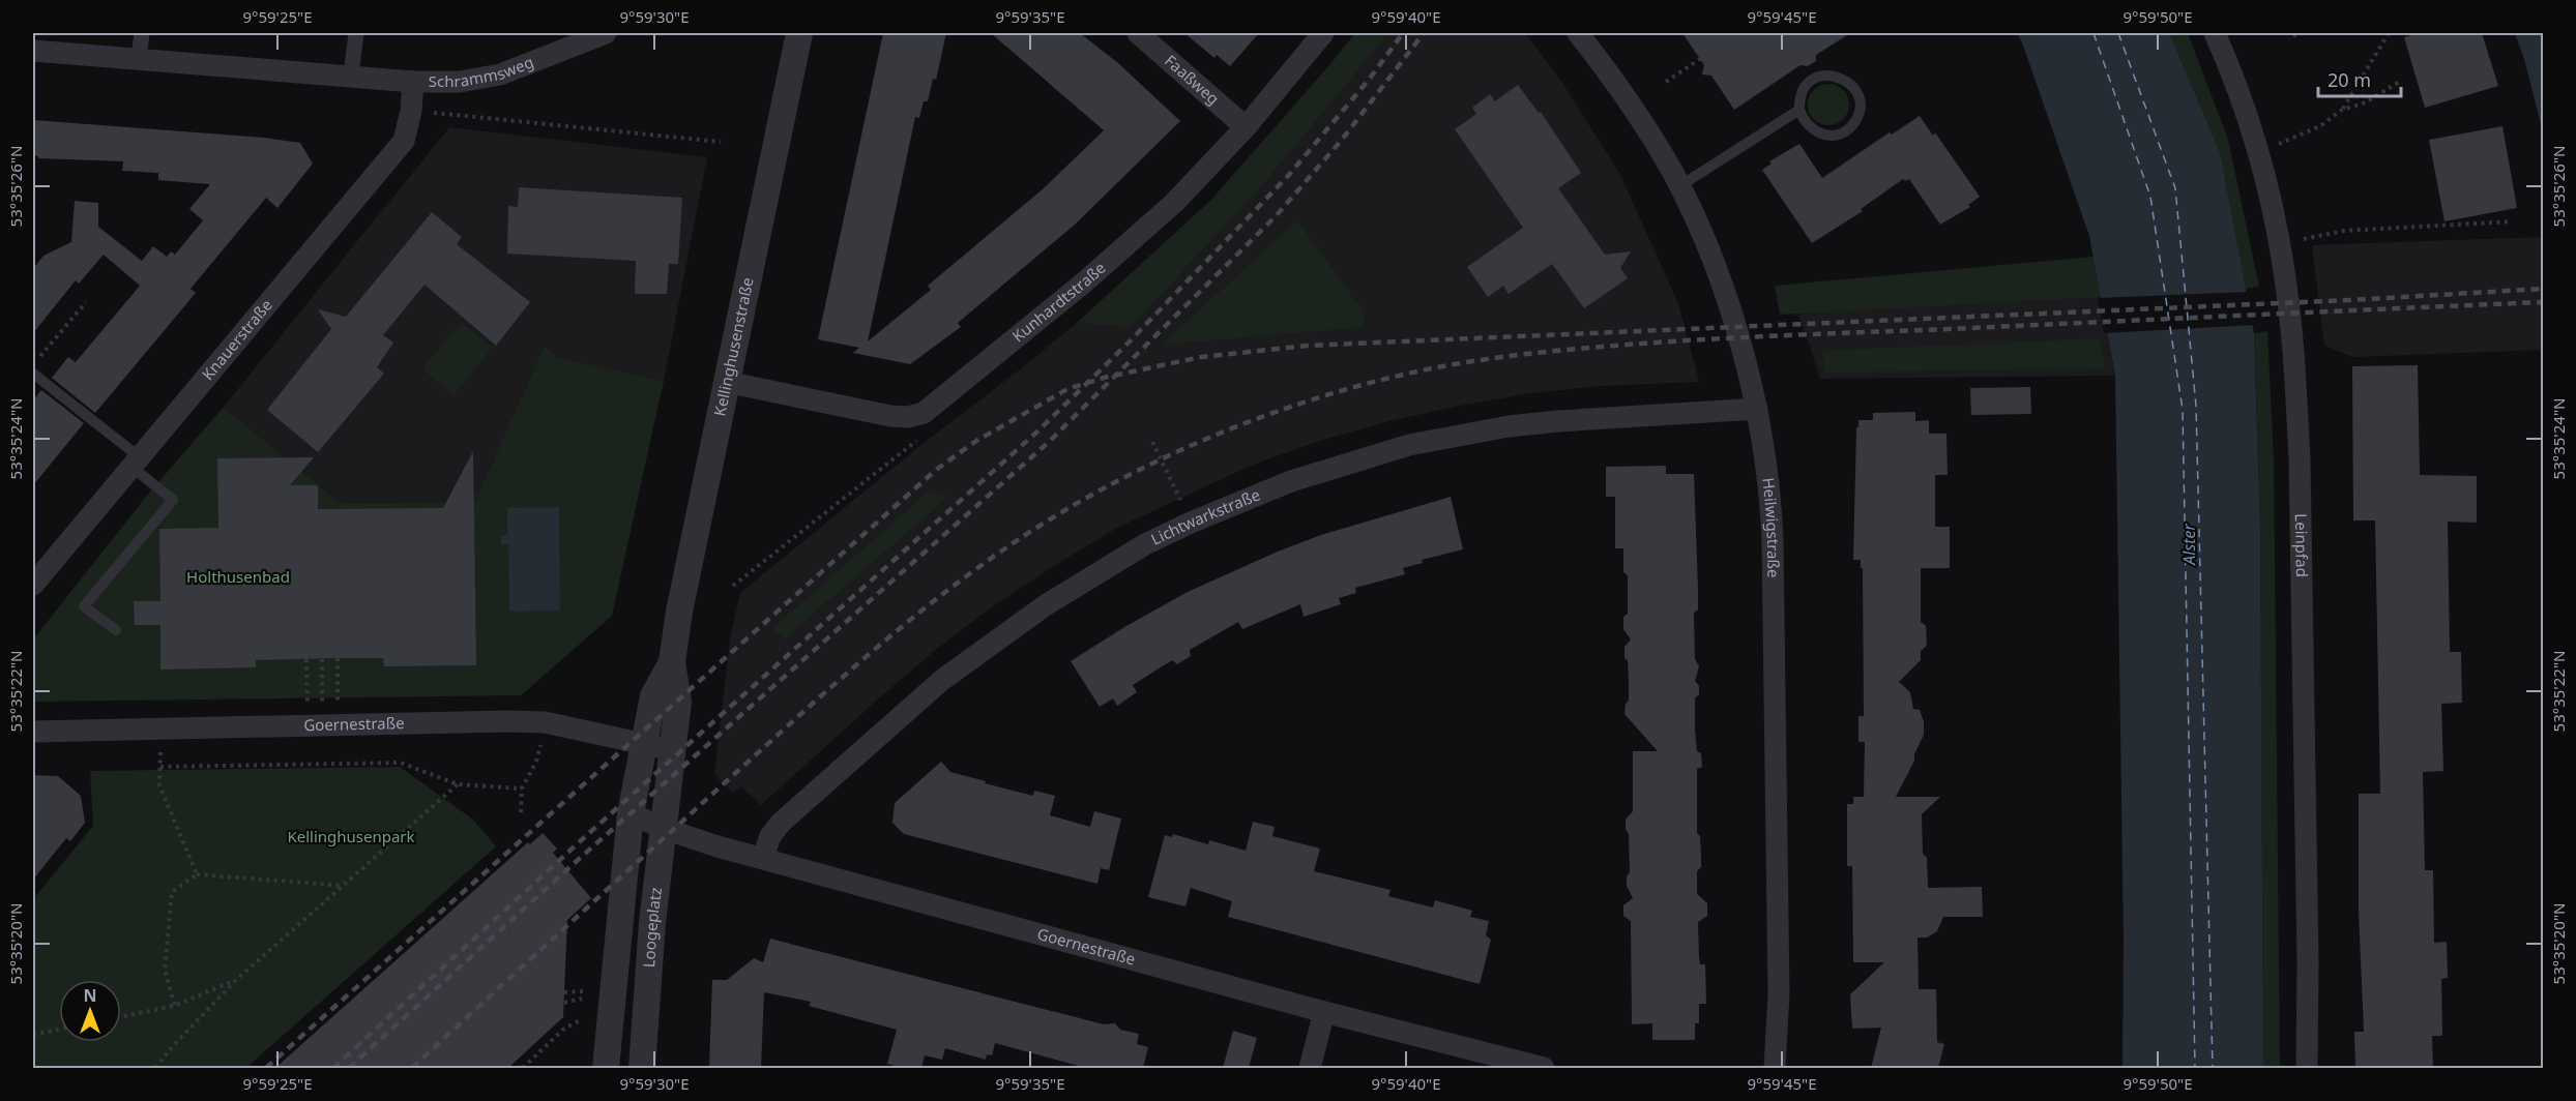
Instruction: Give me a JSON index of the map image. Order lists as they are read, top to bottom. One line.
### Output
{"streets":{"street":["Schrammsweg","Faaßweg","Kunhardtstraße","Knauerstraße","Kellinghusenstraße","Lichtwarkstraße","Heilwigstraße","Leinpfad","Goernestraße","Loogeplatz"]},"crossings":[["Schrammsweg","Knauerstraße"],["Faaßweg","Kunhardtstraße"],["Kellinghusenstraße","Goernestraße"],["Kellinghusenstraße","Loogeplatz"],["Lichtwarkstraße","Heilwigstraße"],["Lichtwarkstraße","Goernestraße"],["Goernestraße","Loogeplatz"]],"water":["Alster"],"parks":["Holthusenbad","Kellinghusenpark"],"scale_bar":"20 m","north":"top","coordinates":["9°59'25\"E","9°59'30\"E","9°59'35\"E","9°59'40\"E","9°59'45\"E","9°59'50\"E","53°35'26\"N","53°35'24\"N","53°35'22\"N","53°35'20\"N"]}
